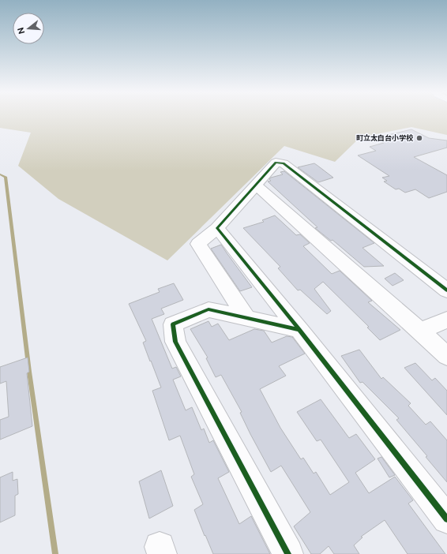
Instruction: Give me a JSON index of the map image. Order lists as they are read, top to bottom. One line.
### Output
{"places":["町立太白台小学校"],"north":"left"}
